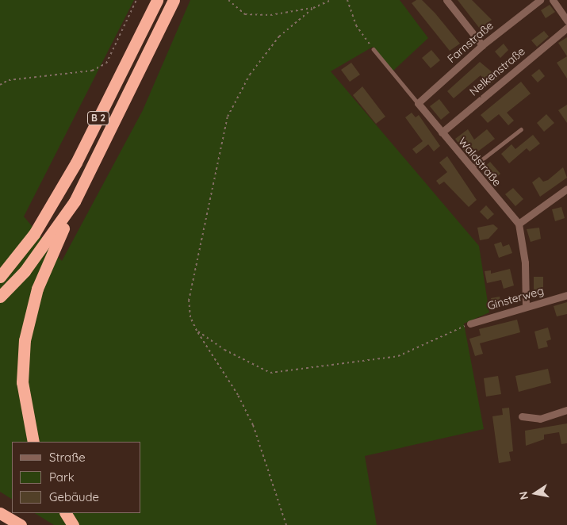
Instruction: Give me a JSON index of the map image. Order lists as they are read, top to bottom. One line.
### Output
{"streets":{"highway":["B 2"],"street":["Farnstraße","Nelkenstraße","Waldstraße","Ginsterweg"]},"crossings":[["Farnstraße","Waldstraße"],["Nelkenstraße","Waldstraße"]],"legend":["Straße","Park","Gebäude"],"north":"left"}
